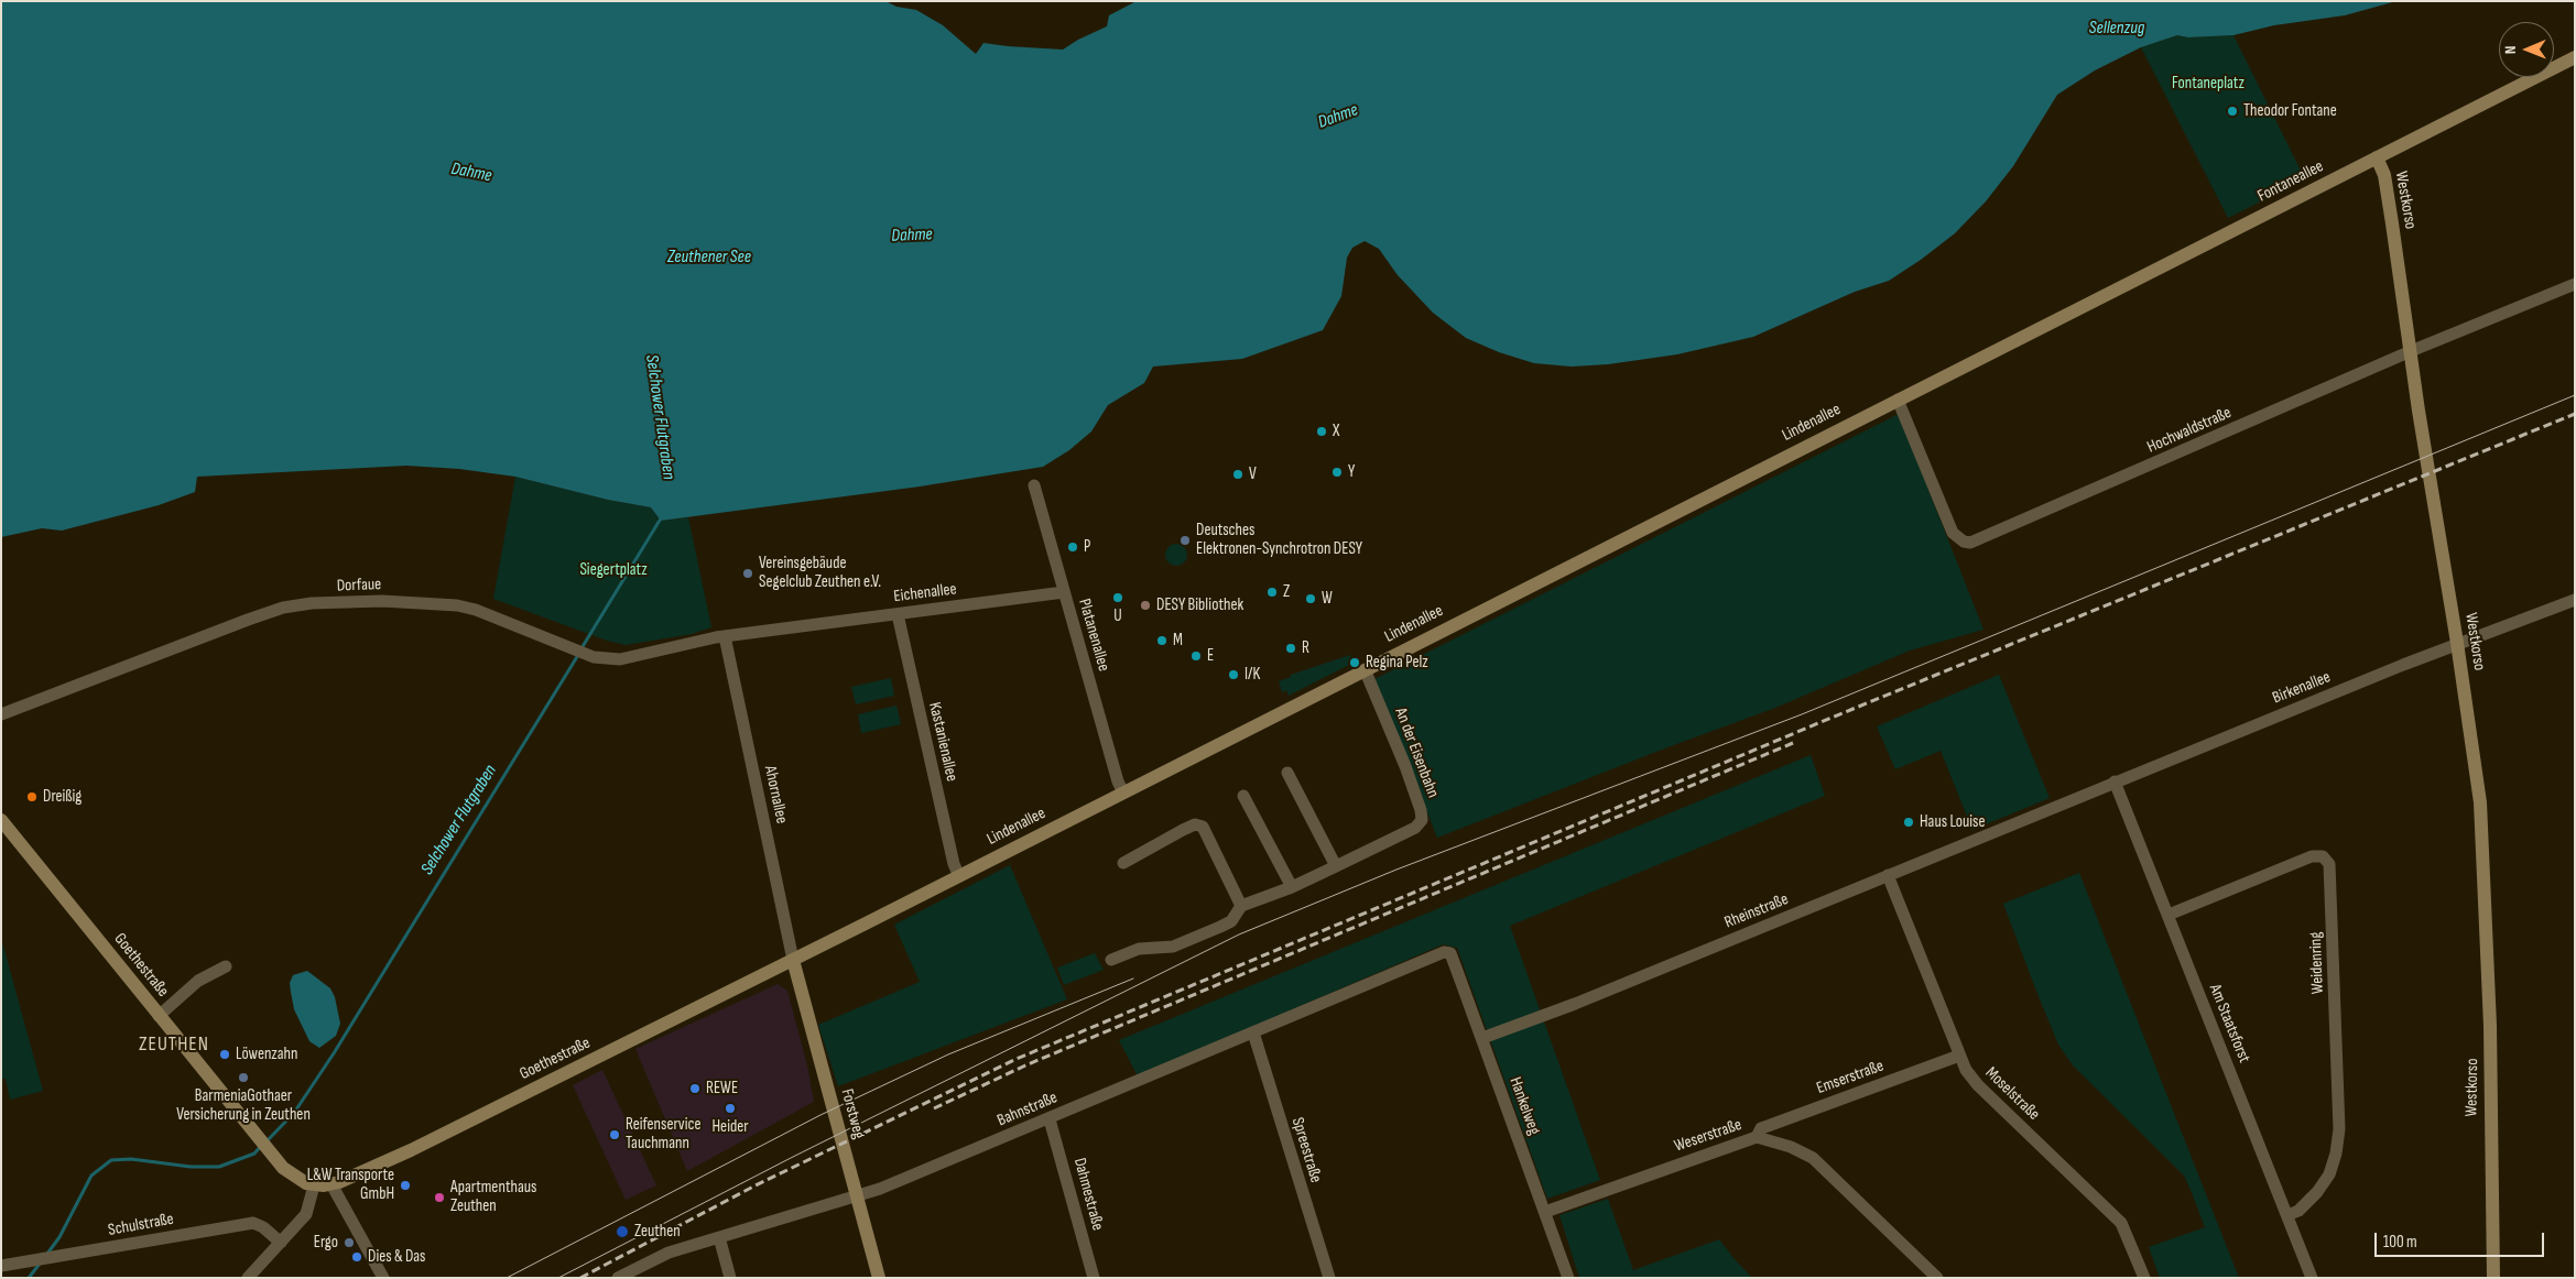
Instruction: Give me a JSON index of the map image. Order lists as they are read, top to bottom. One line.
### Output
{"streets":{"main road":["Fontaneallee","Westkorso","Lindenallee","Goethestraße","Forstweg"],"street":["Hochwaldstraße","Dorfaue","Eichenallee","Platanenallee","Birkenallee","Kastanienallee","An der Eisenbahn","Ahornallee","Rheinstraße","Weidenring","Am Staatsforst","Emserstraße","Moselstraße","Hankelweg","Bahnstraße","Weserstraße","Spreestraße","Dahmestraße","Schulstraße"]},"crossings":[["Fontaneallee","Westkorso"],["Fontaneallee","Lindenallee"],["Westkorso","Hochwaldstraße"],["Westkorso","Birkenallee"],["Lindenallee","Hochwaldstraße"],["Lindenallee","Platanenallee"],["Lindenallee","Kastanienallee"],["Lindenallee","An der Eisenbahn"],["Lindenallee","Ahornallee"],["Lindenallee","Goethestraße"],["Lindenallee","Forstweg"],["Dorfaue","Eichenallee"],["Dorfaue","Ahornallee"],["Eichenallee","Platanenallee"],["Eichenallee","Kastanienallee"],["Eichenallee","Ahornallee"],["Birkenallee","Rheinstraße"],["Birkenallee","Am Staatsforst"],["Ahornallee","Goethestraße"],["Ahornallee","Forstweg"],["Rheinstraße","Moselstraße"],["Rheinstraße","Hankelweg"],["Weidenring","Am Staatsforst"],["Goethestraße","Forstweg"],["Emserstraße","Moselstraße"],["Emserstraße","Weserstraße"],["Hankelweg","Bahnstraße"],["Hankelweg","Weserstraße"],["Bahnstraße","Forstweg"],["Bahnstraße","Spreestraße"],["Bahnstraße","Dahmestraße"]],"districts":["ZEUTHEN"],"water":["Sellenzug","Dahme","Zeuthener See","Selchower Flutgraben"],"parks":["Fontaneplatz","Siegertplatz"],"places":["Theodor Fontane","X","Y","V","Deutsches Elektronen-Synchrotron DESY","P","Vereinsgebäude Segelclub Zeuthen e.V.","Z","U","W","DESY Bibliothek","M","R","E","Regina Pelz","I/K","Dreißig","Haus Louise","Löwenzahn","BarmeniaGothaer Versicherung in Zeuthen","REWE","Heider","Reifenservice Tauchmann","L&W Transporte GmbH","Apartmenthaus Zeuthen","Zeuthen","Ergo","Dies & Das"],"scale_bar":"100 m","north":"left"}
